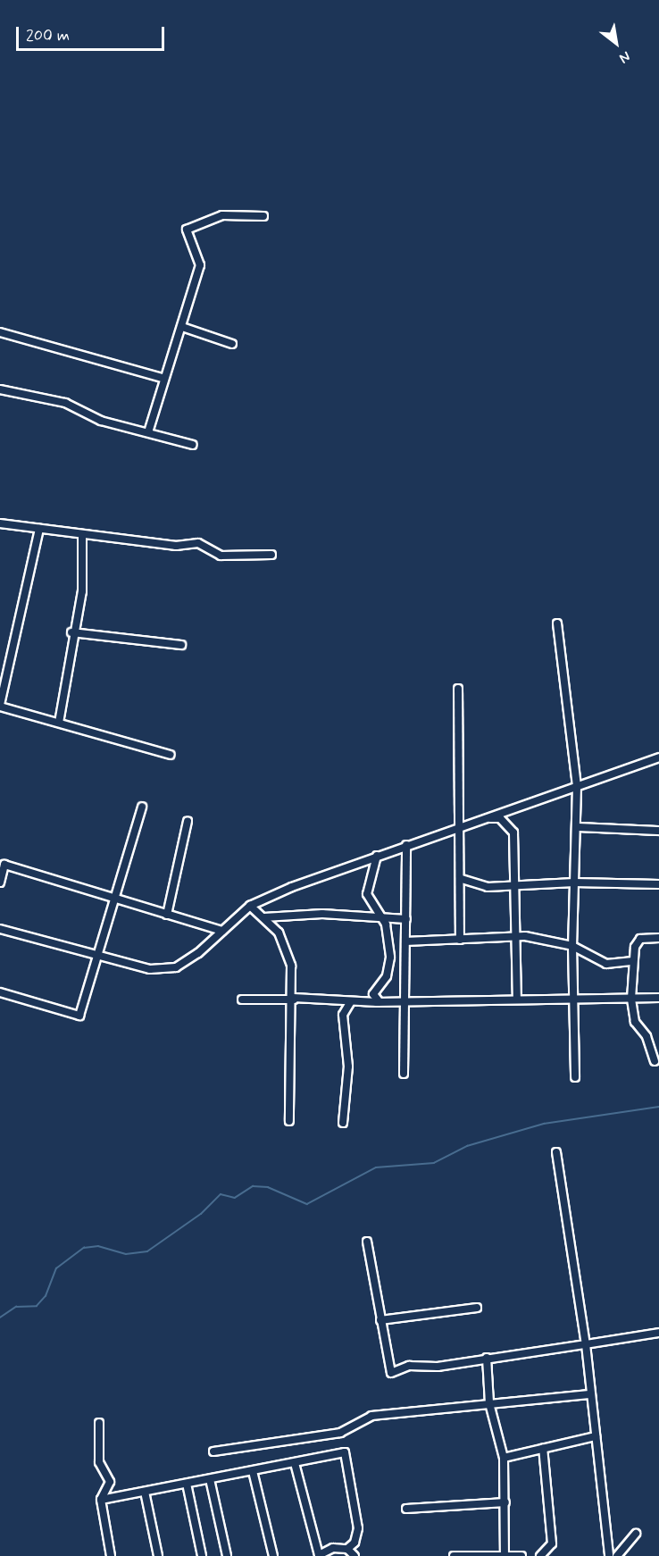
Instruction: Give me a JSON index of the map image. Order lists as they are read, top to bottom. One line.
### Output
{"scale_bar":"200 m","north":"bottom right"}
